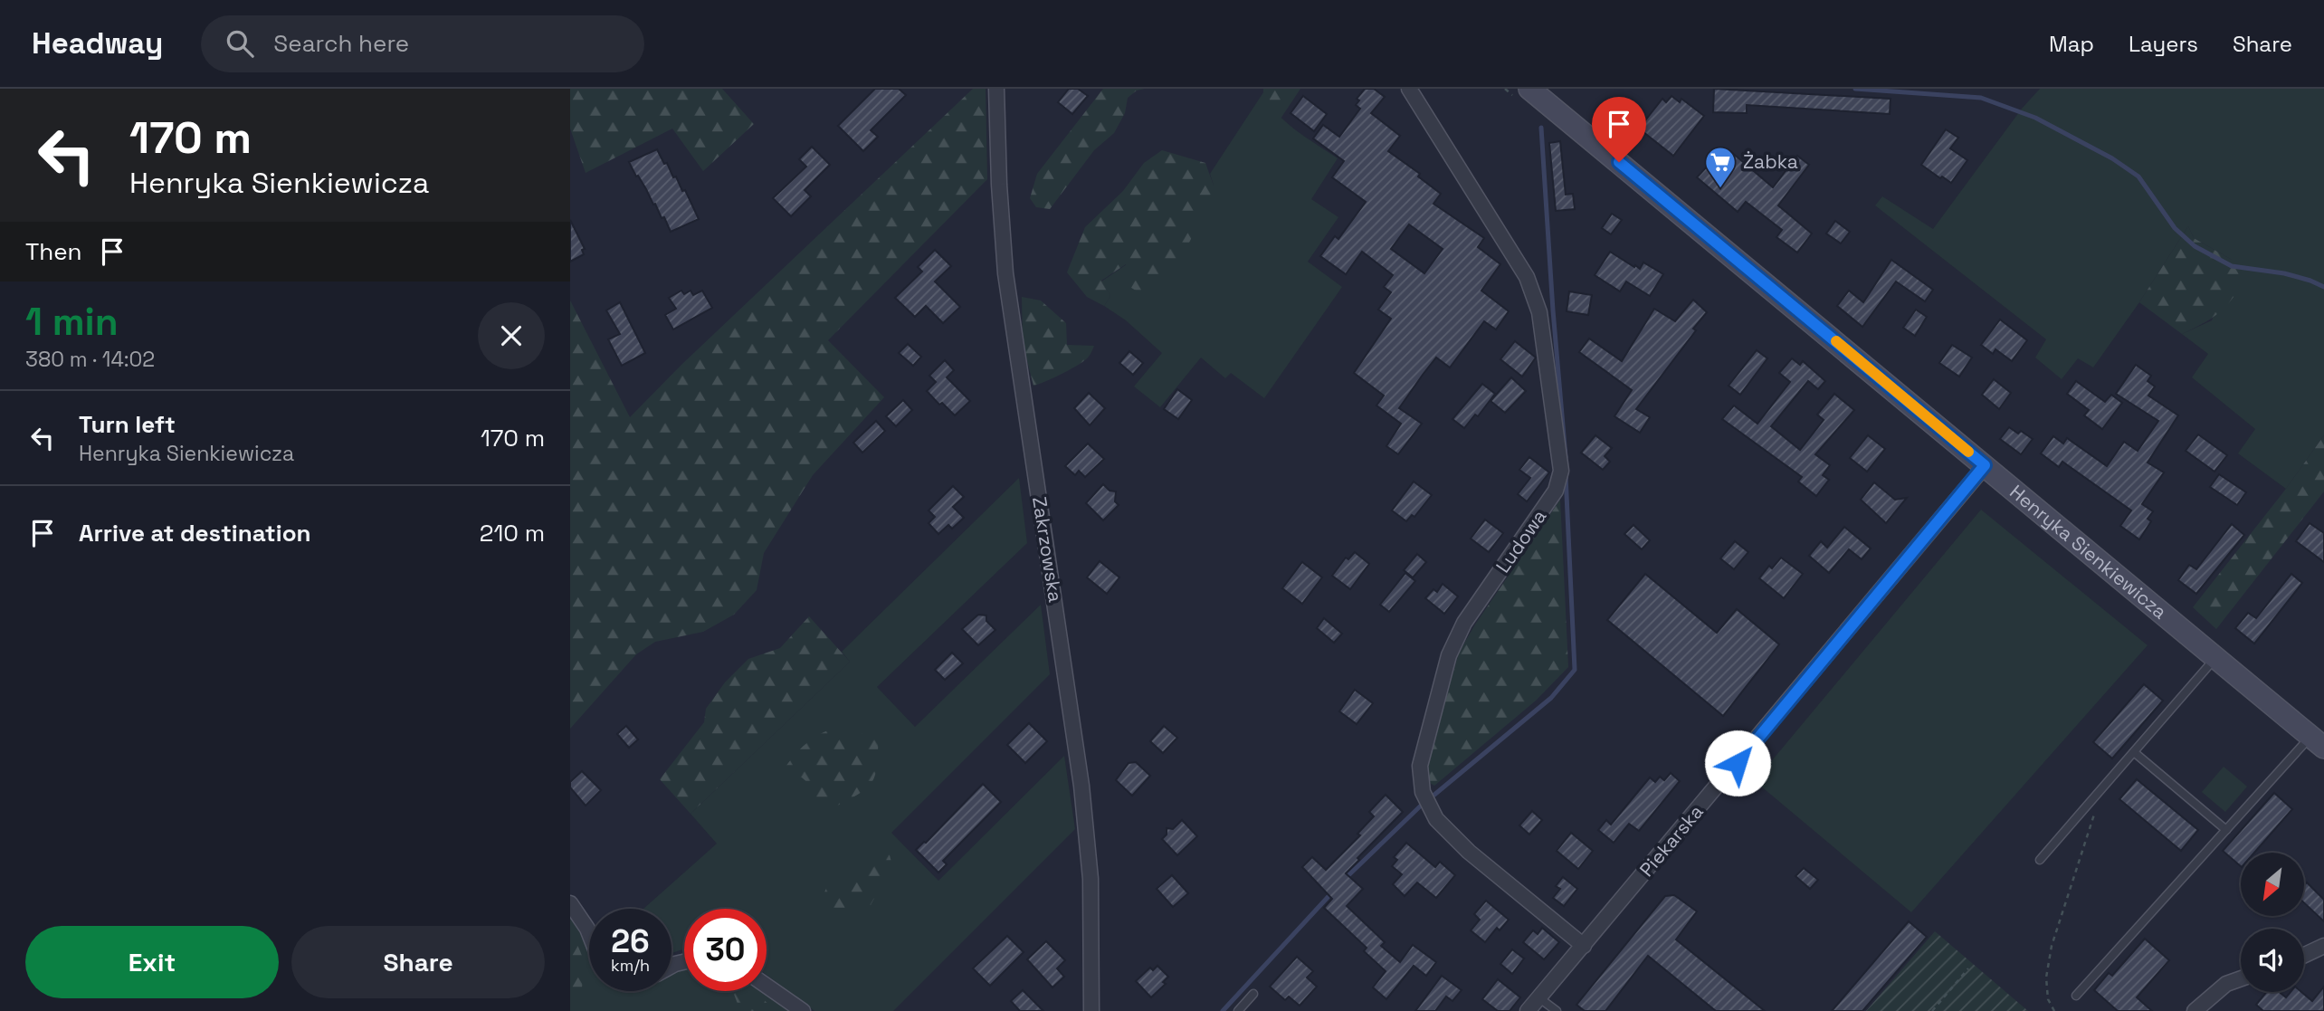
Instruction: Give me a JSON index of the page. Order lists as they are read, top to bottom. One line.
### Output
{"streets":{"main road":["Henryka Sienkiewicza"],"street":["Ludowa","Zakrzowska","Piekarska"]},"crossings":[["Ludowa","Piekarska"],["Henryka Sienkiewicza","Piekarska"]],"places":{"supermarket":["Żabka"]},"north":"bottom left","page":{"header":"Headway","search":"Search here","nav":["Map","Layers","Share"],"turn":["170 m","Henryka Sienkiewicza"],"then":"Then","heading":["1 min","380 m · 14:02"],"list":[{"name":"Turn left","note":"Henryka Sienkiewicza","value":"170 m"},{"name":"Arrive at destination","value":"210 m"}],"speed":"26 km/h","limit":"30","buttons":["Exit","Share"]}}
